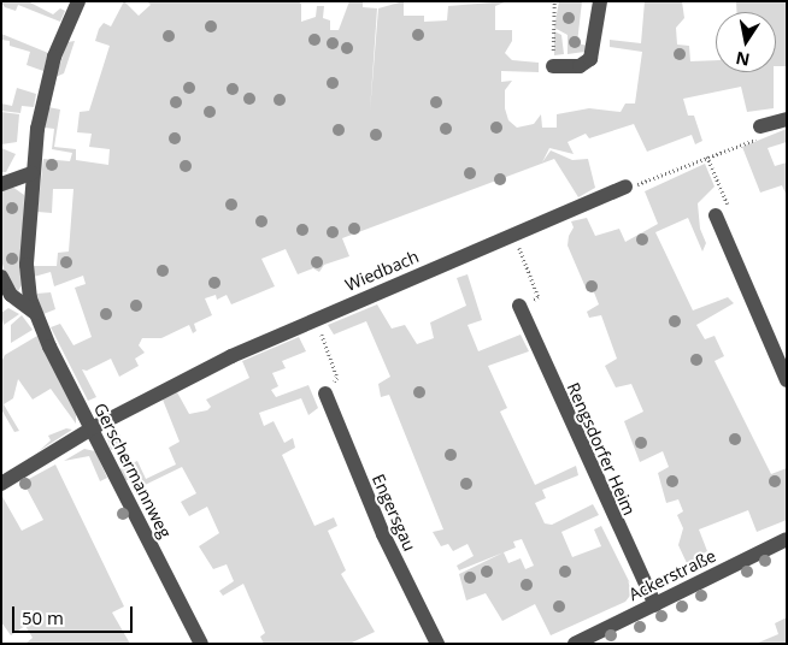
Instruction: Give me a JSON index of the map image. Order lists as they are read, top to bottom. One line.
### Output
{"streets":{"street":["Wiedbach","Rengsdorfer Heim","Gerschermannweg","Engersgau","Ackerstraße"]},"crossings":[["Wiedbach","Gerschermannweg"],["Rengsdorfer Heim","Ackerstraße"]],"scale_bar":"50 m","north":"bottom"}
